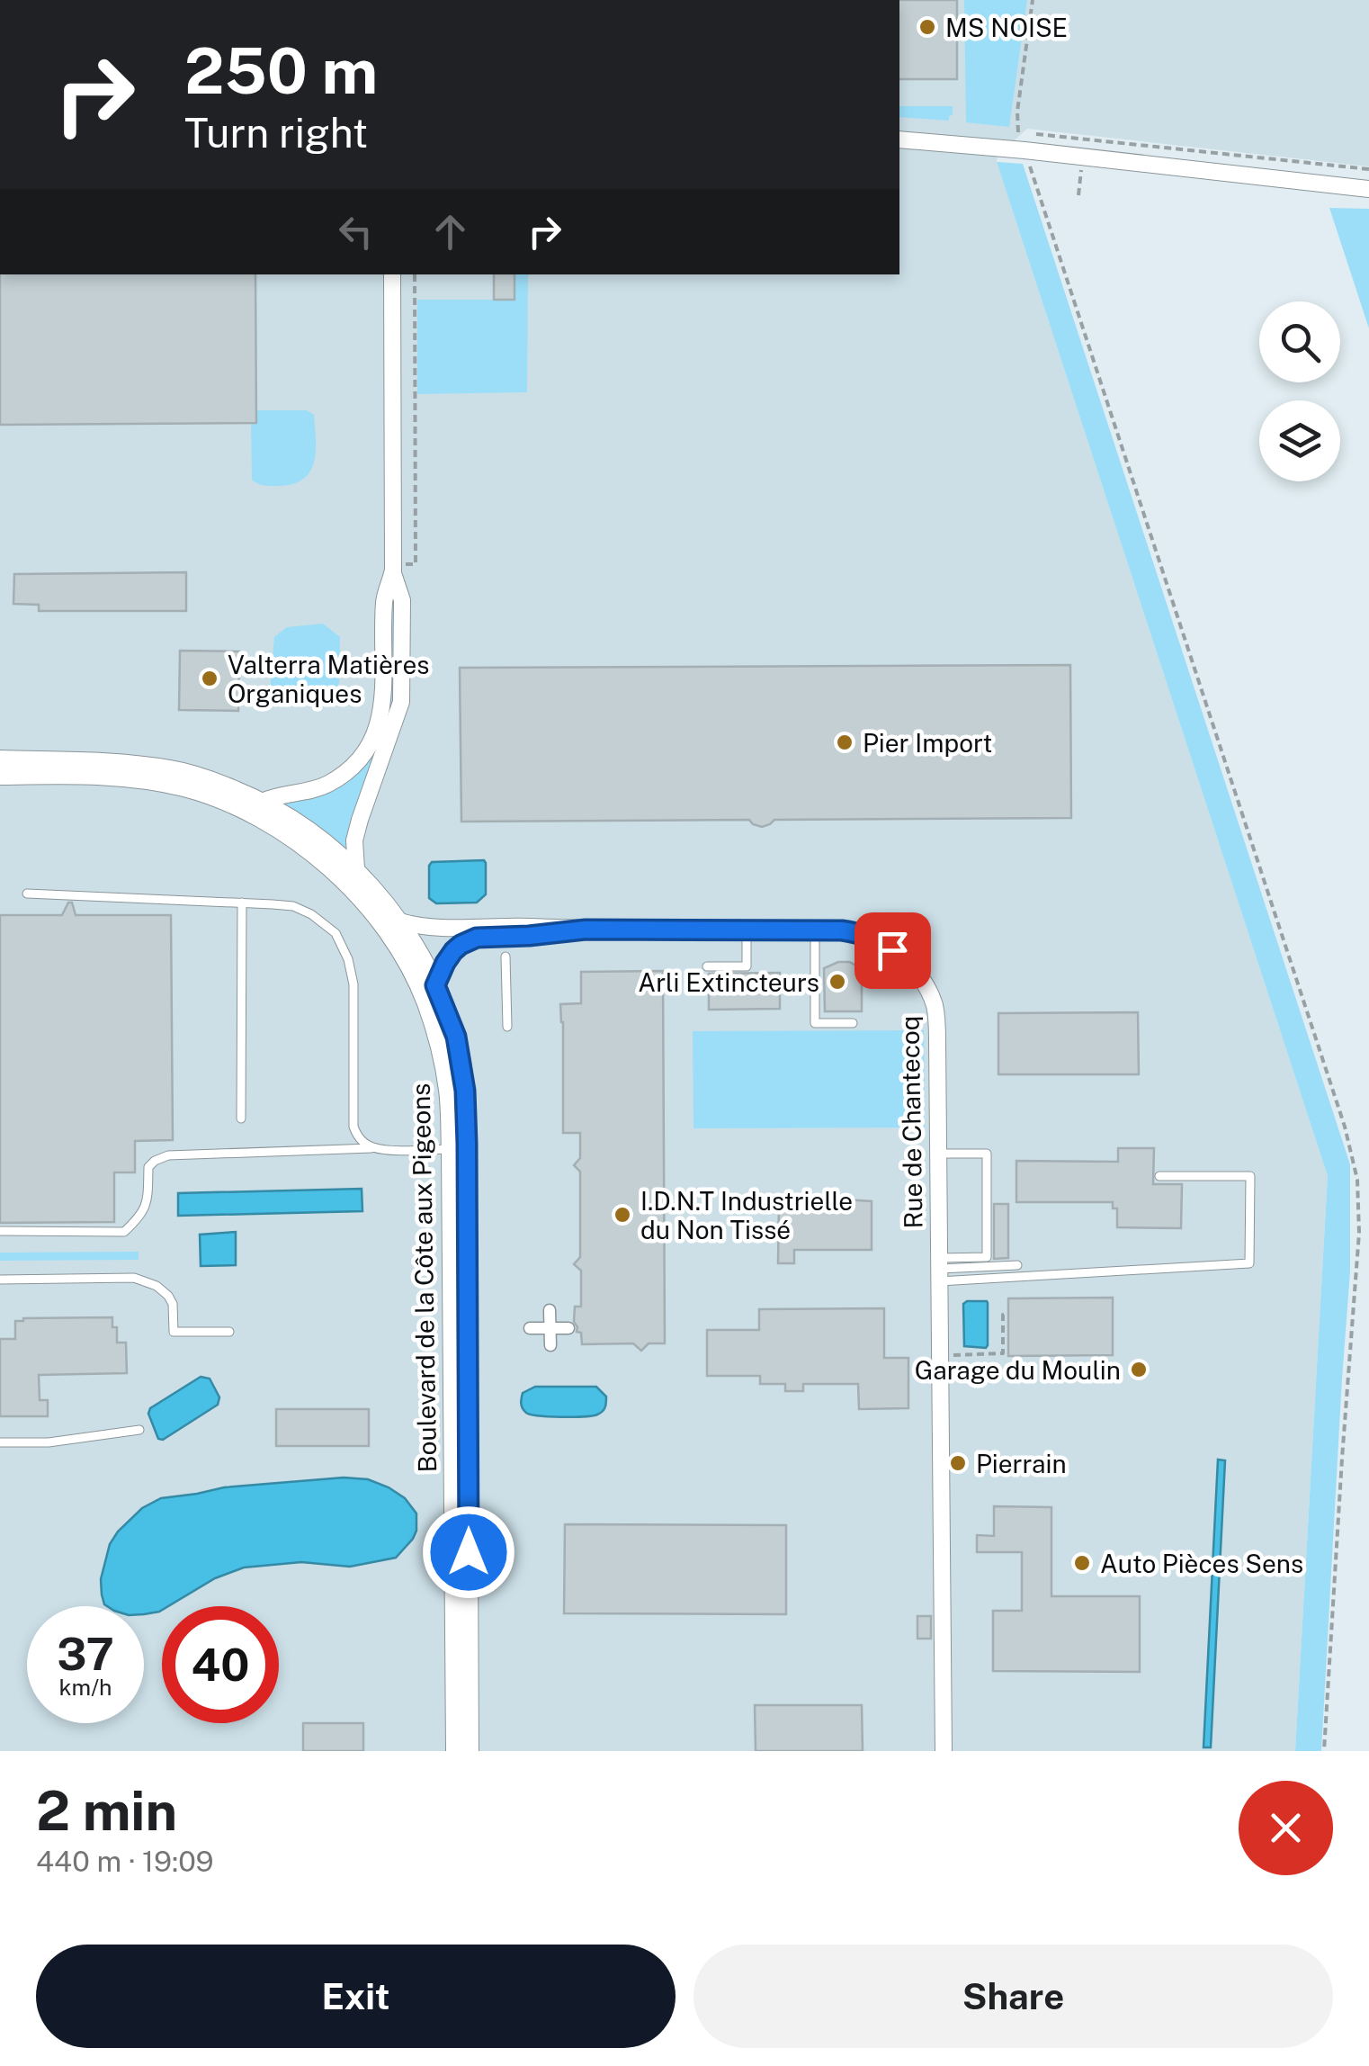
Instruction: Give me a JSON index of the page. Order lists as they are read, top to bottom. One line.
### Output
{"streets":{"street":["Rue de Chantecoq","Boulevard de la Côte aux Pigeons"]},"crossings":[["Rue de Chantecoq","Boulevard de la Côte aux Pigeons"]],"places":["MS NOISE","Valterra Matières Organiques","Pier Import","Arli Extincteurs","I.D.N.T Industrielle du Non Tissé","Garage du Moulin","Pierrain","Auto Pièces Sens"],"page":{"turn":["250 m","Turn right"],"speed":"37 km/h","limit":"40","heading":["2 min","440 m · 19:09"],"buttons":["Exit","Share"]}}
